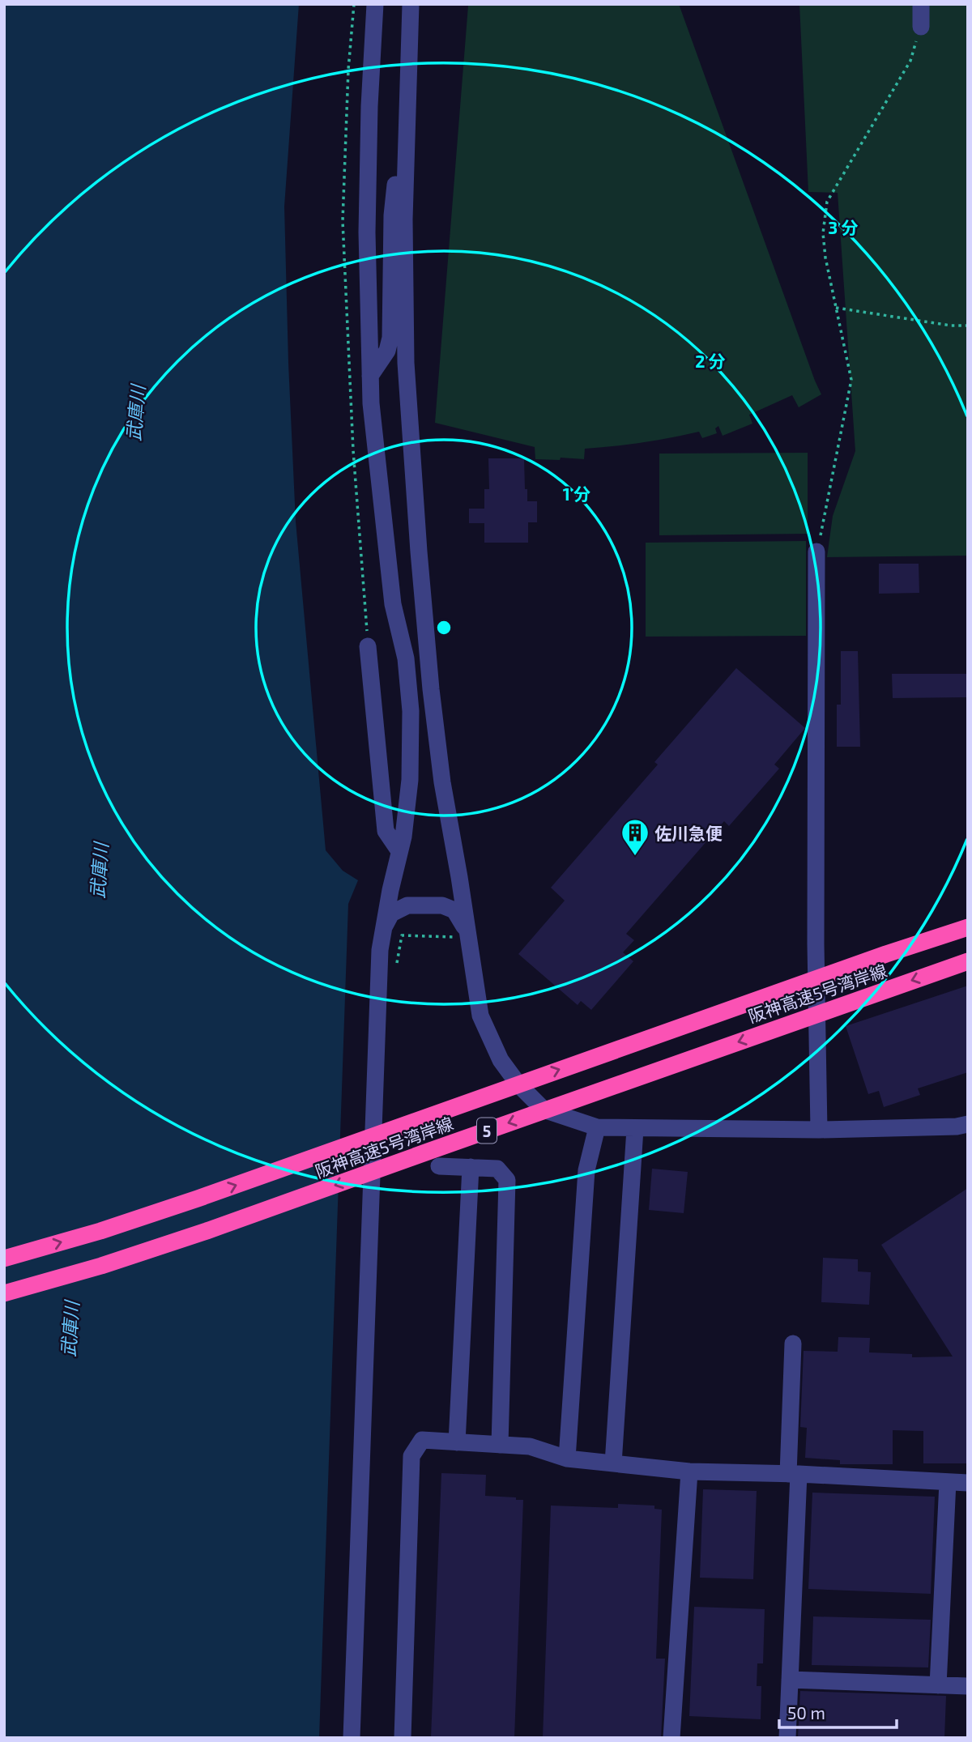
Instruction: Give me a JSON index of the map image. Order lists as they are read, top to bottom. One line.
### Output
{"streets":{"highway":["阪神高速5号湾岸線","5"]},"water":["武庫川"],"places":{"building":["佐川急便"]},"scale_bar":"50 m","rings":["3 分","2 分","1 分"]}
